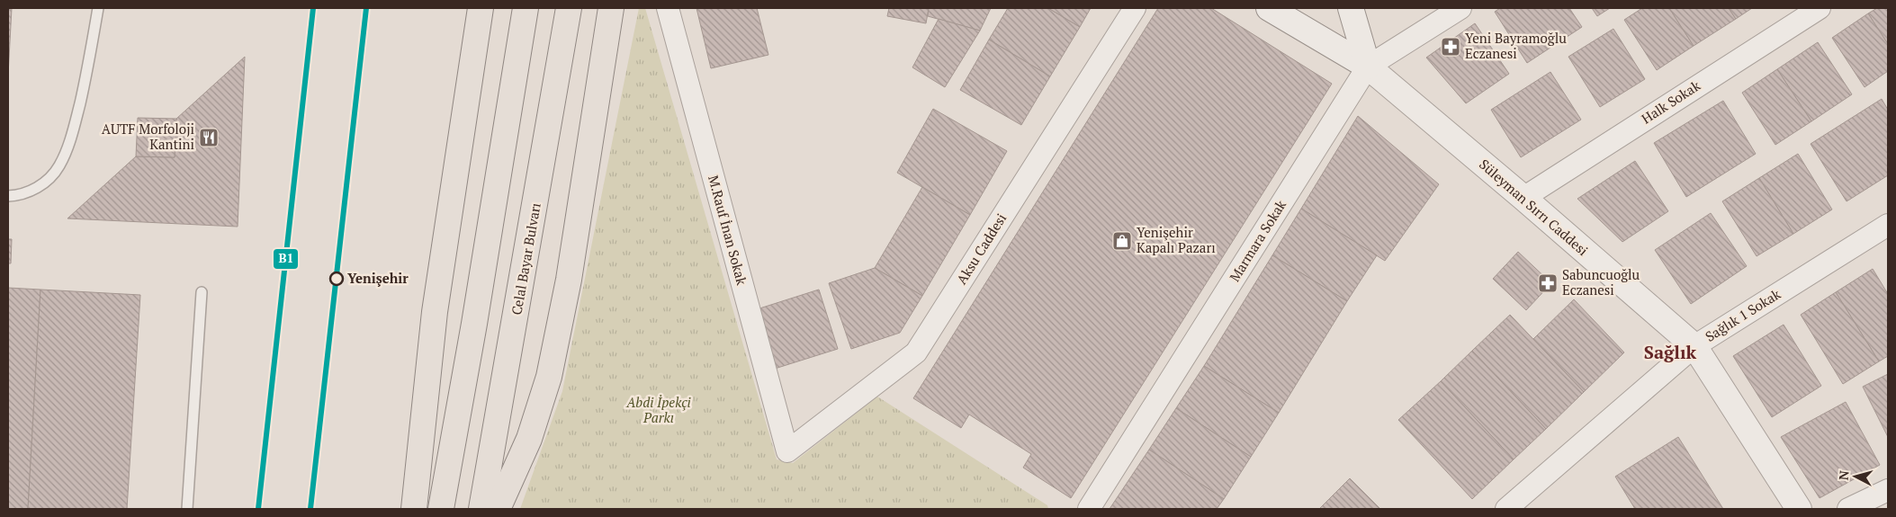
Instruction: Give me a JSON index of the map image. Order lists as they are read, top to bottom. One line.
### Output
{"streets":{"main road":["Celal Bayar Bulvarı"],"street":["Halk Sokak","Süleyman Sırrı Caddesi","M.Rauf İnan Sokak","Marmara Sokak","Aksu Caddesi","Sağlık 1 Sokak"]},"crossings":[["Halk Sokak","Süleyman Sırrı Caddesi"],["Süleyman Sırrı Caddesi","Marmara Sokak"],["Süleyman Sırrı Caddesi","Sağlık 1 Sokak"],["M.Rauf İnan Sokak","Aksu Caddesi"]],"districts":["Sağlık"],"parks":["Abdi İpekçi Parkı"],"places":{"pharmacy":["Yeni Bayramoğlu Eczanesi","Sabuncuoğlu Eczanesi"],"restaurant":["AUTF Morfoloji Kantini"],"shop":["Yenişehir Kapalı Pazarı"],"other":["Yenişehir"]},"lines":["transit line B1"],"north":"left"}
